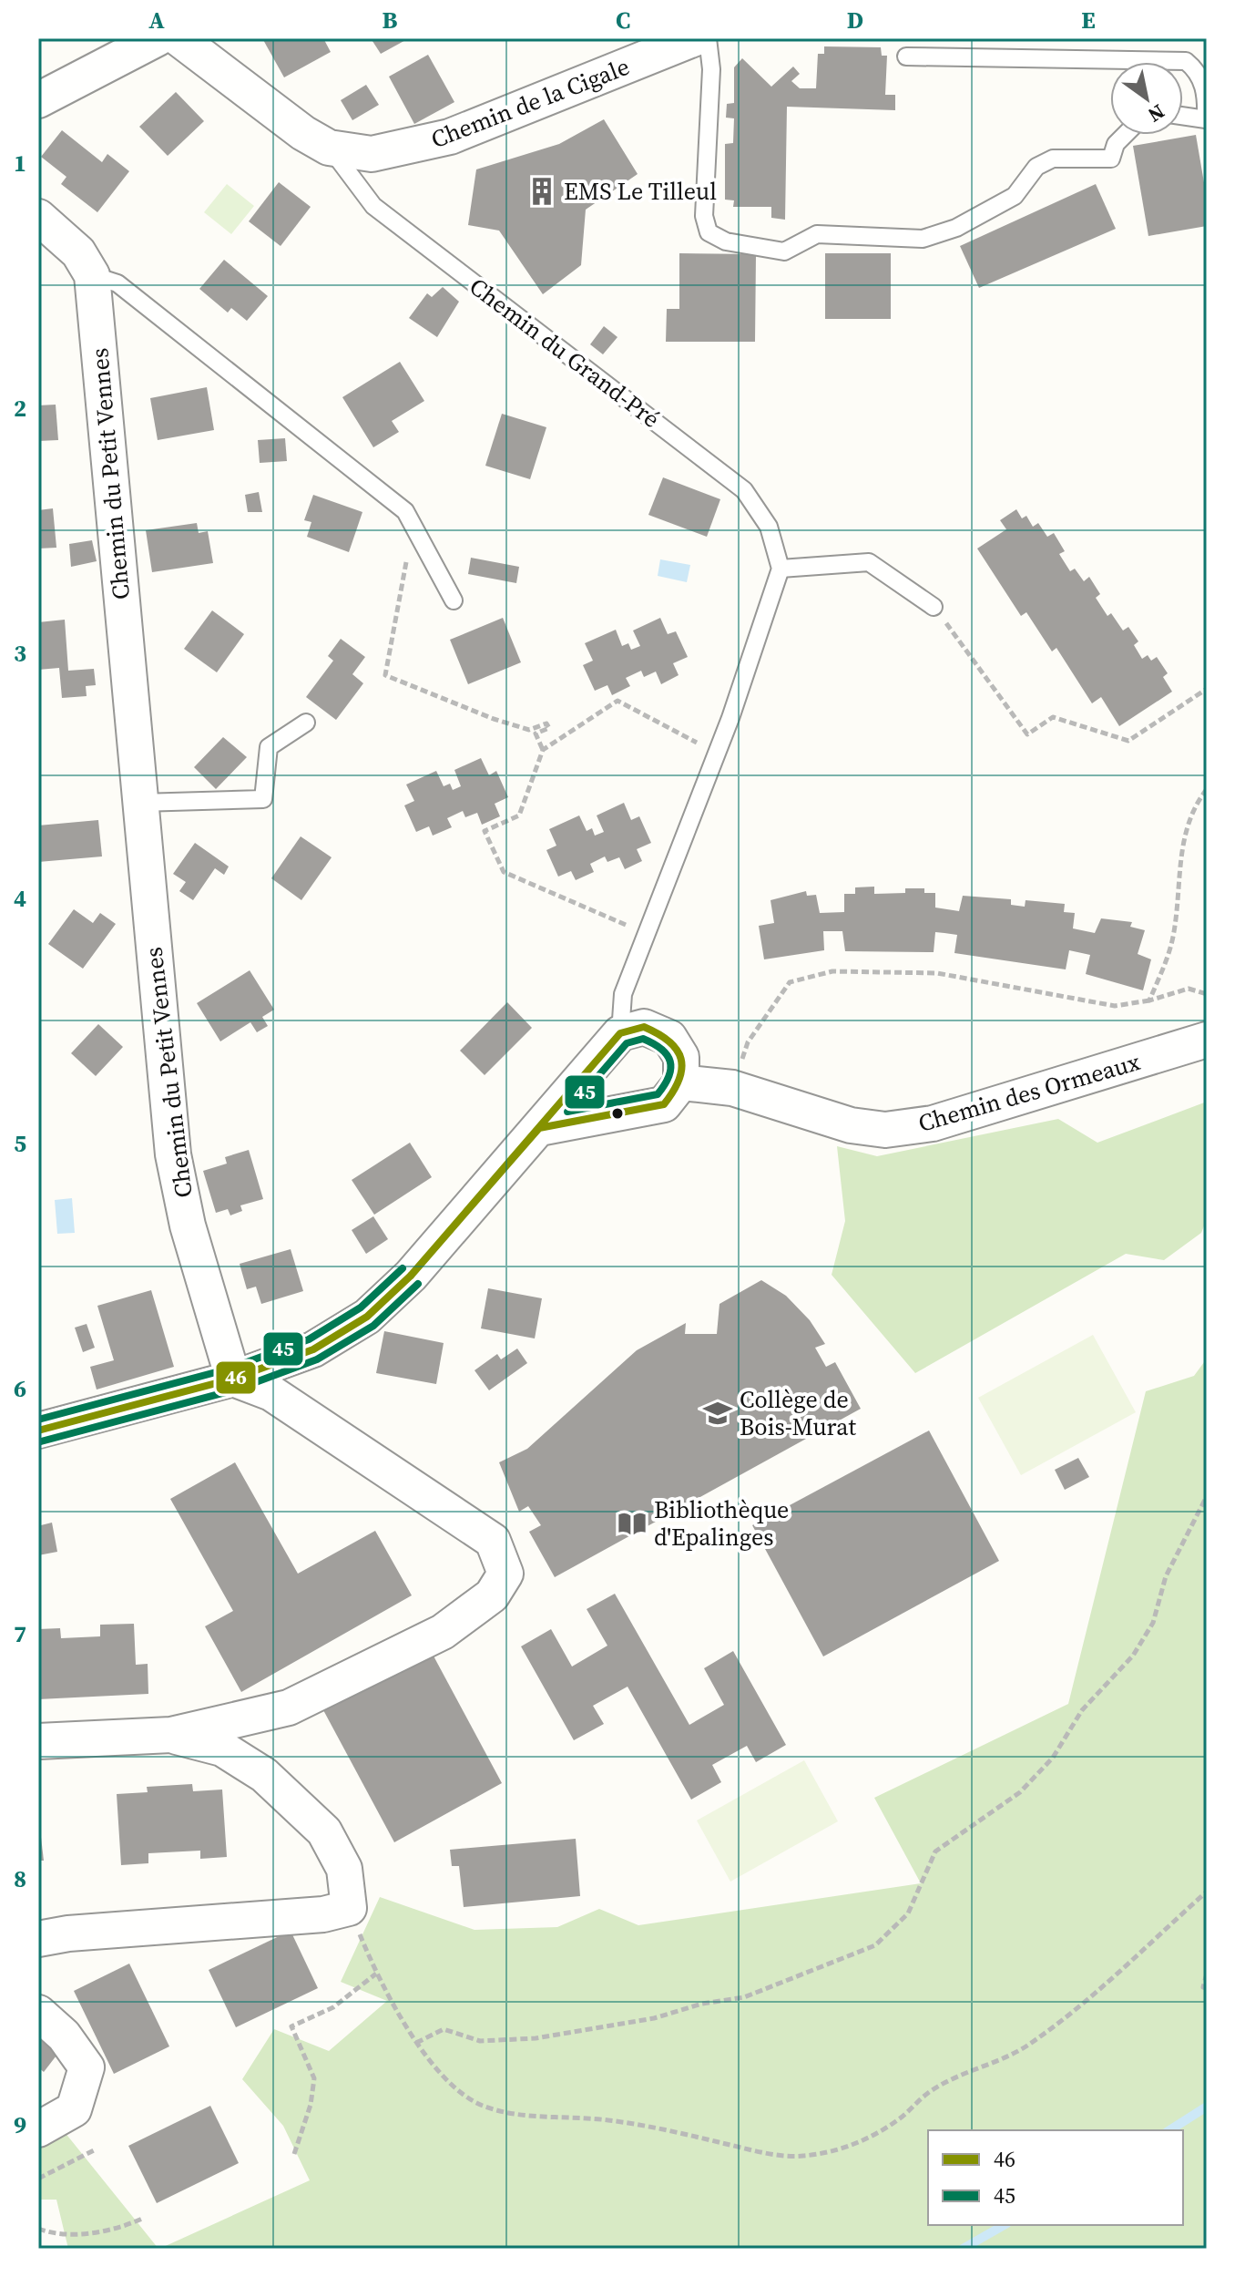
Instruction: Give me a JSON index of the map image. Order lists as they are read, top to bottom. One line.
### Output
{"streets":{"street":["Chemin de la Cigale","Chemin du Petit Vennes","Chemin des Ormeaux"],"lane":["Chemin du Grand-Pré"]},"crossings":[["Chemin de la Cigale","Chemin du Grand-Pré"]],"places":{"building":["EMS Le Tilleul"],"school or university":["Collège de Bois-Murat"],"library":["Bibliothèque d'Epalinges"]},"lines":["transit line 46","transit line 45"],"legend":["46","45"],"north":"bottom right","grid":{"columns":["A","B","C","D","E"],"rows":["1","2","3","4","5","6","7","8","9"]}}
